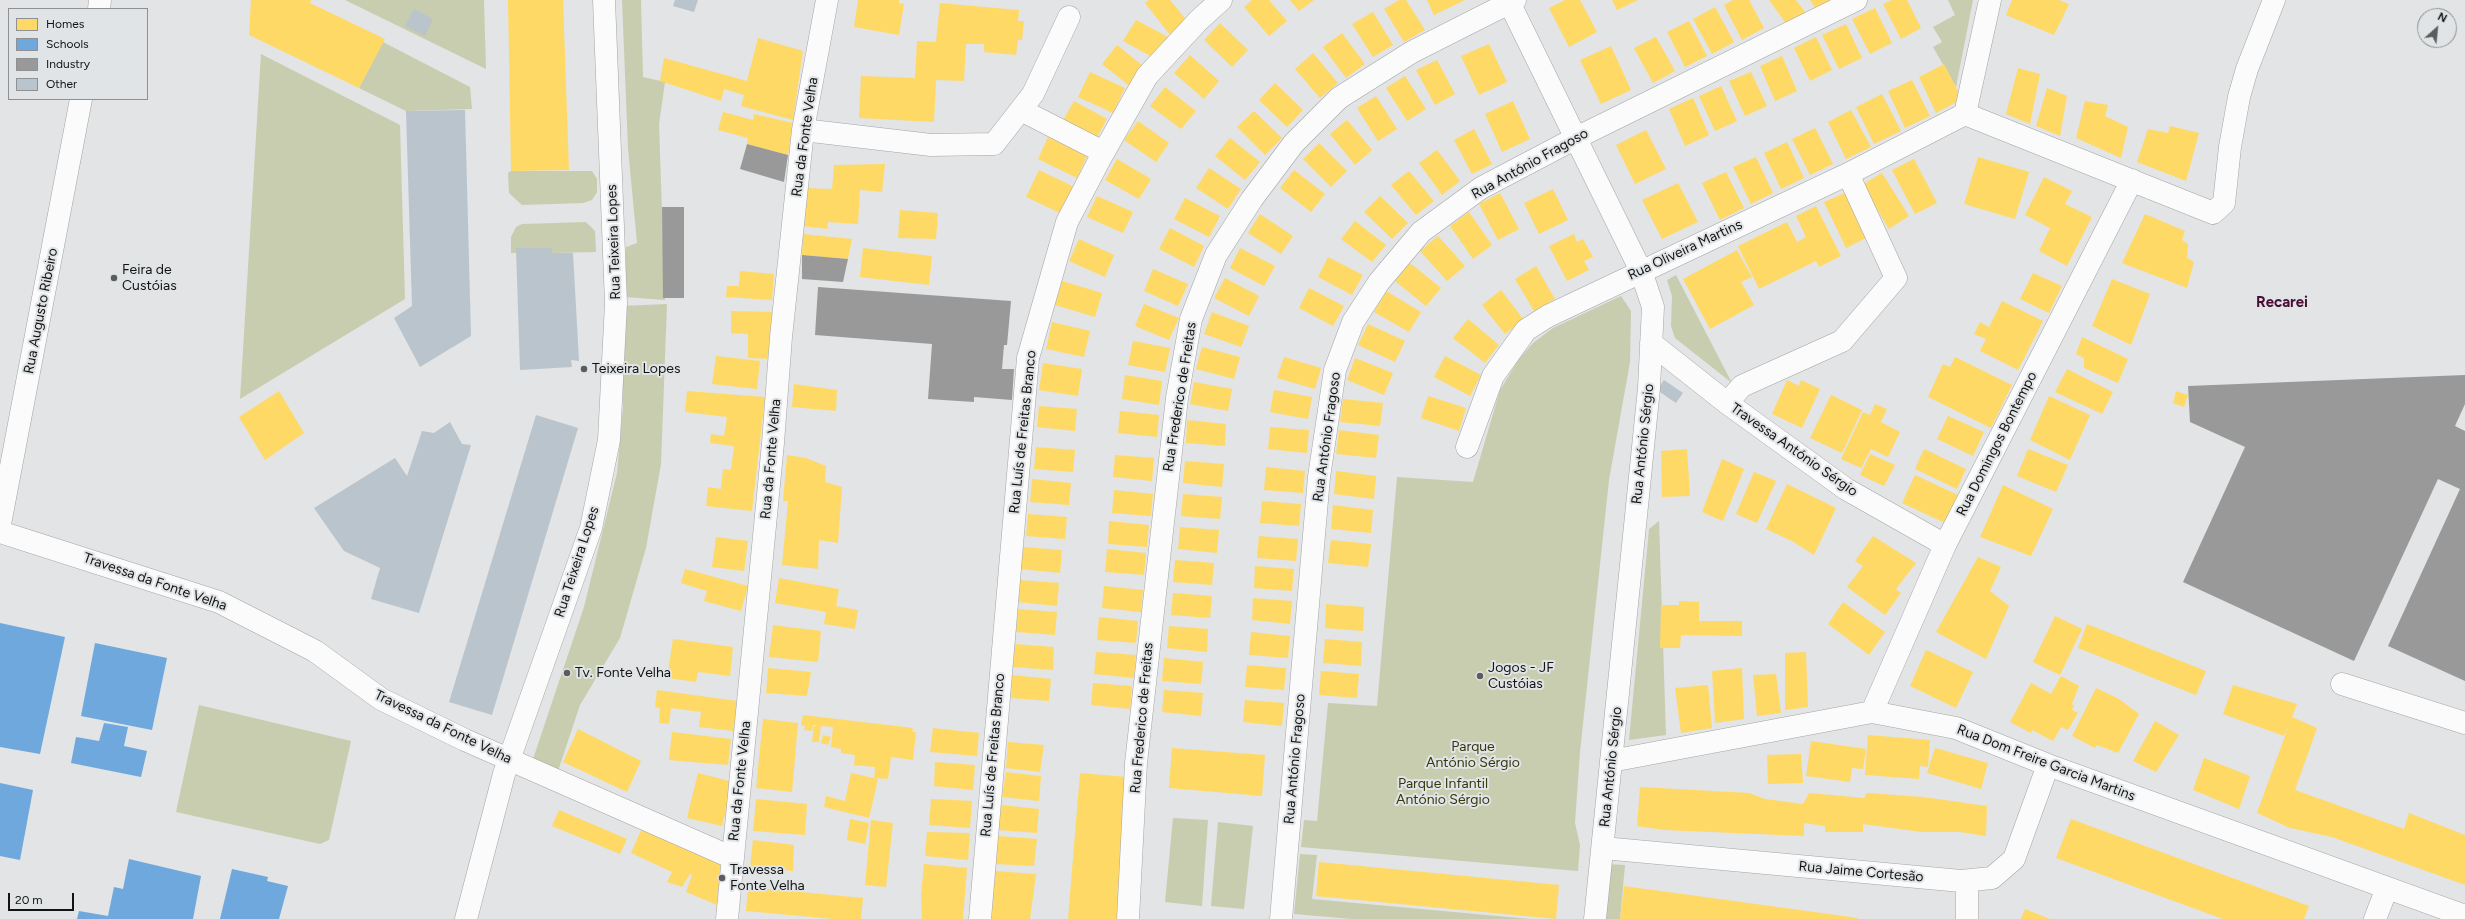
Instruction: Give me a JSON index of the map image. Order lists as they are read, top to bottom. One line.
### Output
{"streets":{"street":["Rua da Fonte Velha","Rua António Fragoso","Rua Teixeira Lopes","Rua Oliveira Martins","Rua Augusto Ribeiro","Rua Frederico de Freitas","Rua Luís de Freitas Branco","Rua António Sérgio","Rua Domingos Bontempo","Travessa António Sérgio","Travessa da Fonte Velha","Rua Dom Freire Garcia Martins","Rua Jaime Cortesão"]},"crossings":[["Rua da Fonte Velha","Travessa da Fonte Velha"],["Rua António Fragoso","Rua António Sérgio"],["Rua Teixeira Lopes","Travessa da Fonte Velha"],["Rua Oliveira Martins","Rua António Sérgio"],["Rua Frederico de Freitas","Rua António Sérgio"],["Rua António Sérgio","Travessa António Sérgio"],["Rua António Sérgio","Rua Dom Freire Garcia Martins"],["Rua António Sérgio","Rua Jaime Cortesão"],["Rua Domingos Bontempo","Travessa António Sérgio"],["Rua Domingos Bontempo","Rua Dom Freire Garcia Martins"],["Rua Dom Freire Garcia Martins","Rua Jaime Cortesão"]],"districts":["Recarei"],"parks":["Parque António Sérgio","Parque Infantil António Sérgio"],"places":["Feira de Custóias","Teixeira Lopes","Tv. Fonte Velha","Jogos - JF Custóias","Travessa Fonte Velha"],"legend":["Homes","Schools","Industry","Other"],"scale_bar":"20 m","north":"top right"}
